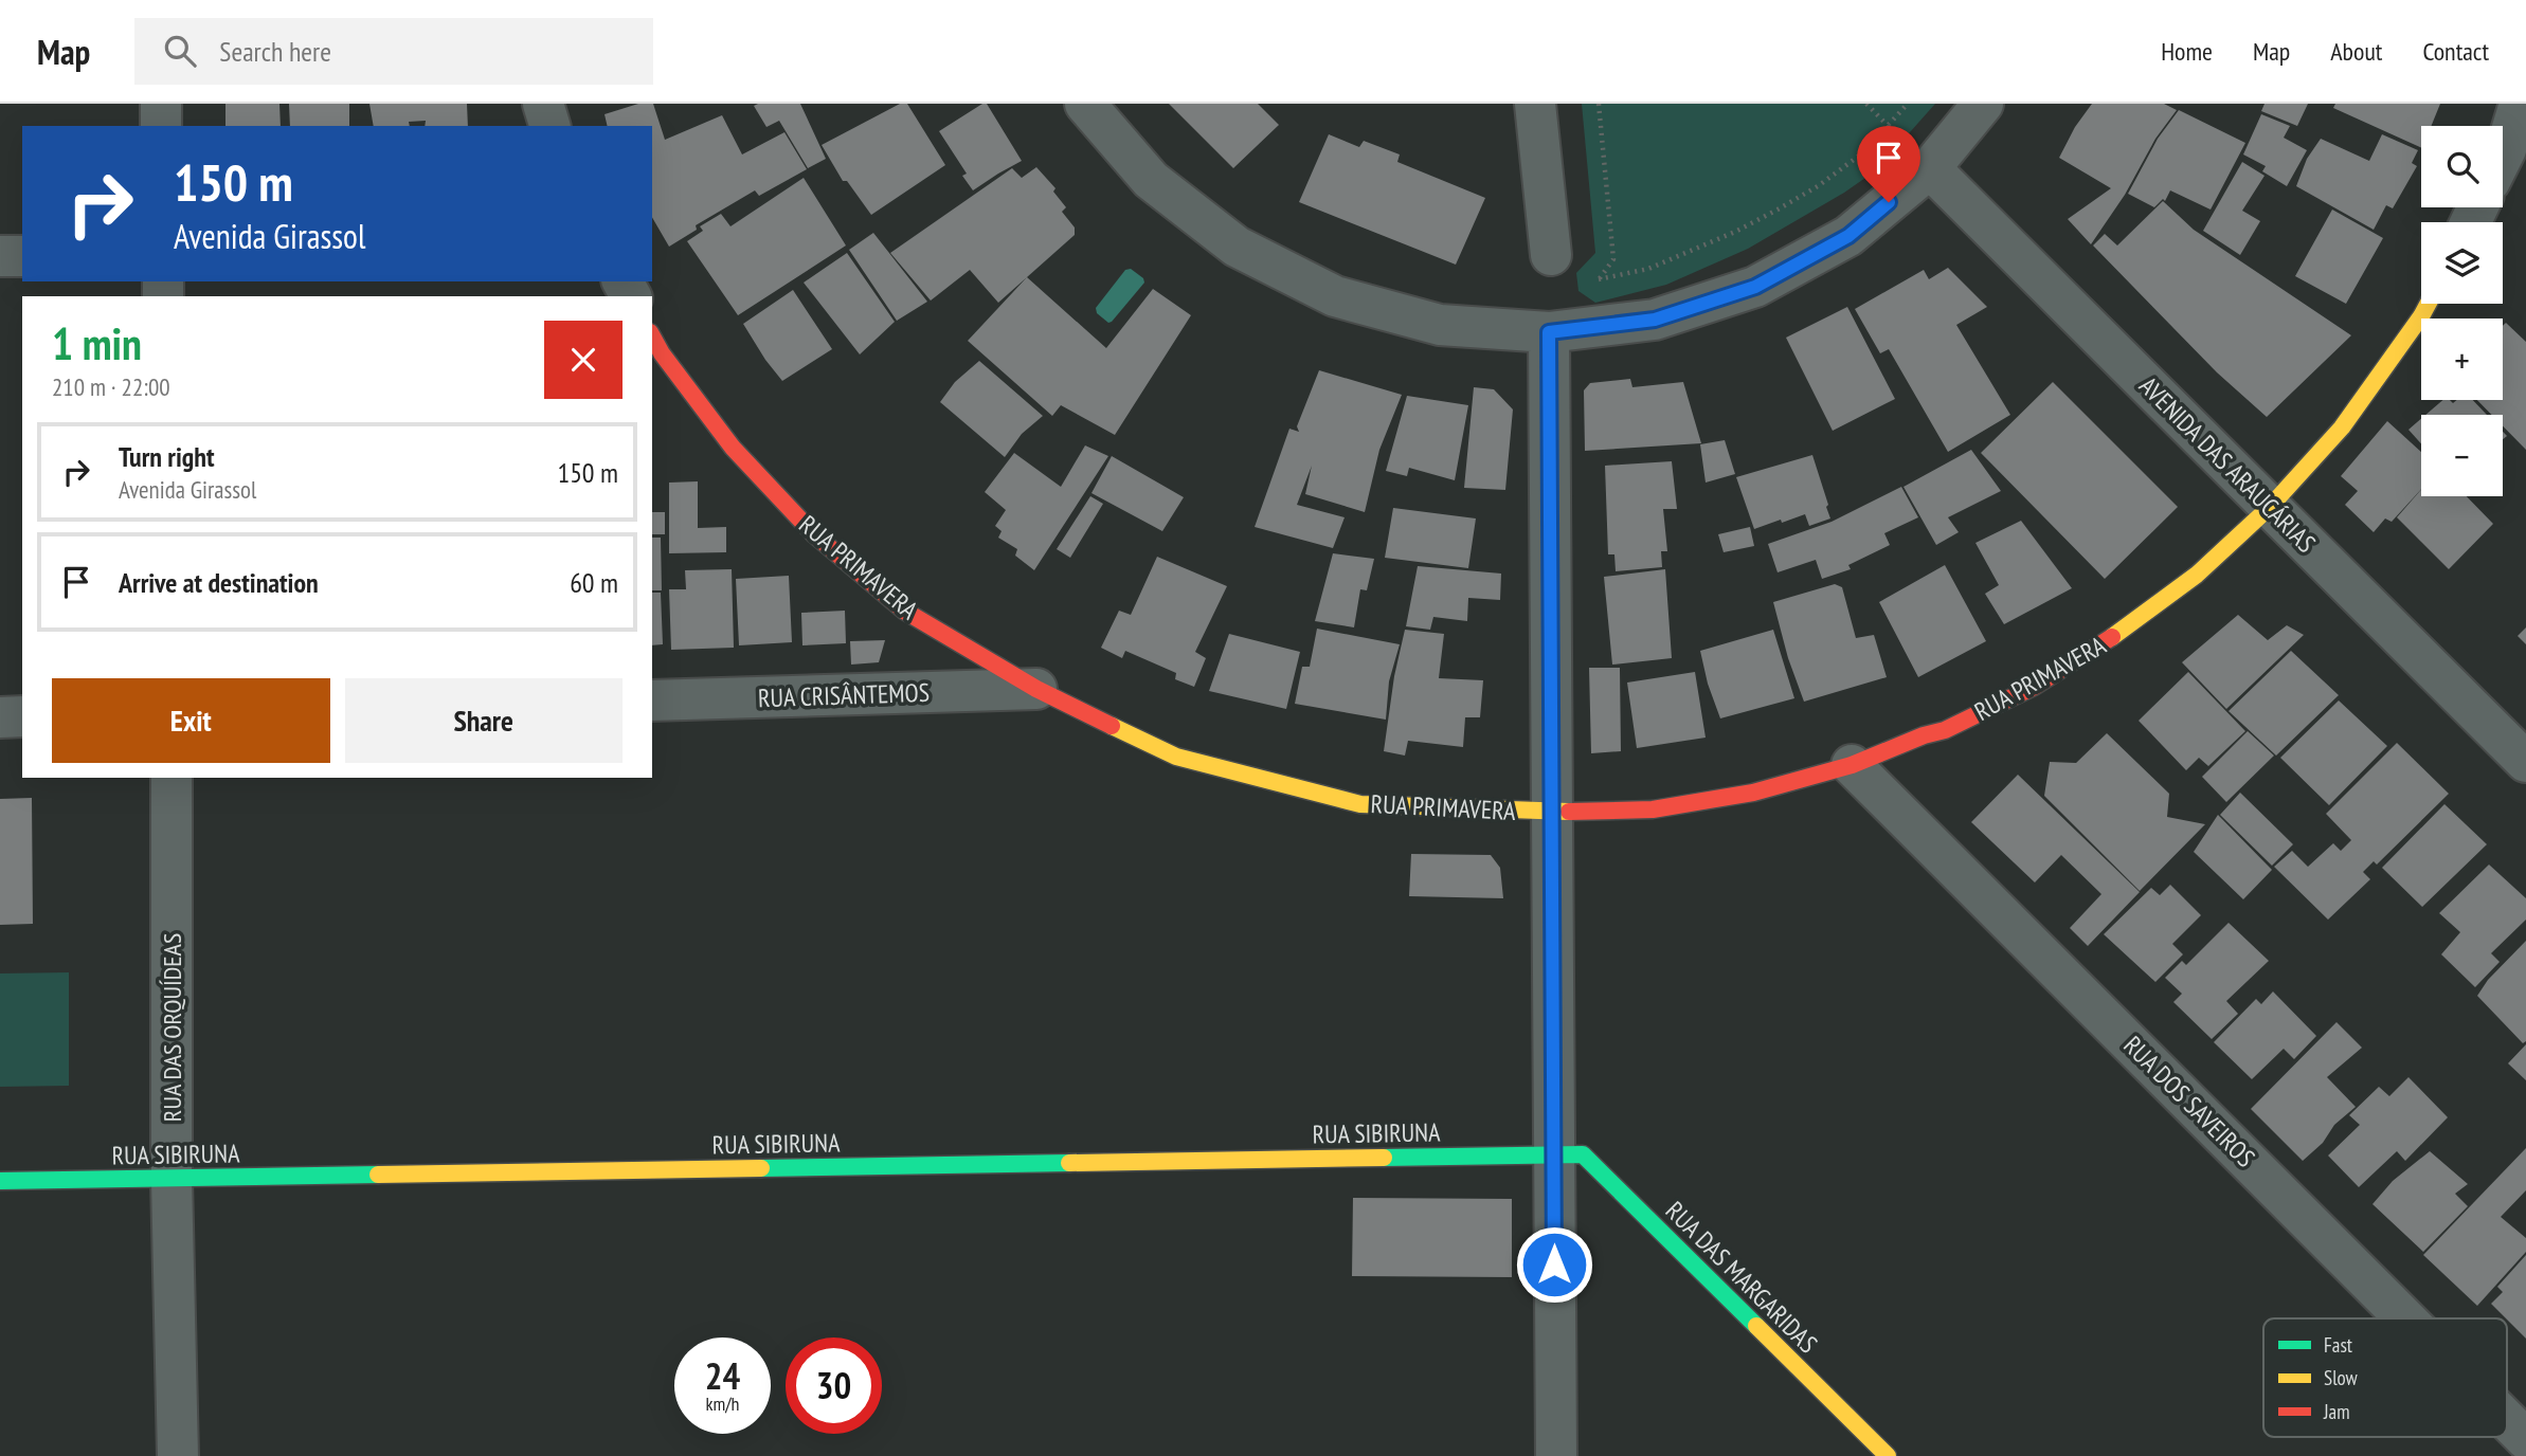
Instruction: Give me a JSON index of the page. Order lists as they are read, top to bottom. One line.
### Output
{"streets":{"street":["AVENIDA DAS ARAUCÁRIAS","RUA PRIMAVERA","RUA CRISÂNTEMOS","RUA DAS ORQUÍDEAS","RUA DOS SAVEIROS","RUA SIBIRUNA","RUA DAS MARGARIDAS"]},"crossings":[["AVENIDA DAS ARAUCÁRIAS","RUA PRIMAVERA"],["RUA PRIMAVERA","RUA CRISÂNTEMOS"],["RUA PRIMAVERA","RUA DOS SAVEIROS"],["RUA DAS ORQUÍDEAS","RUA SIBIRUNA"],["RUA SIBIRUNA","RUA DAS MARGARIDAS"]],"legend":["Fast","Slow","Jam"],"page":{"header":"Map","search":"Search here","nav":["Home","Map","About","Contact"],"map_buttons":["+","−"],"turn":["150 m","Avenida Girassol"],"heading":["1 min","210 m · 22:00"],"list":[{"name":"Turn right","note":"Avenida Girassol","value":"150 m"},{"name":"Arrive at destination","value":"60 m"}],"buttons":["Exit","Share"],"speed":"24 km/h","limit":"30"}}
